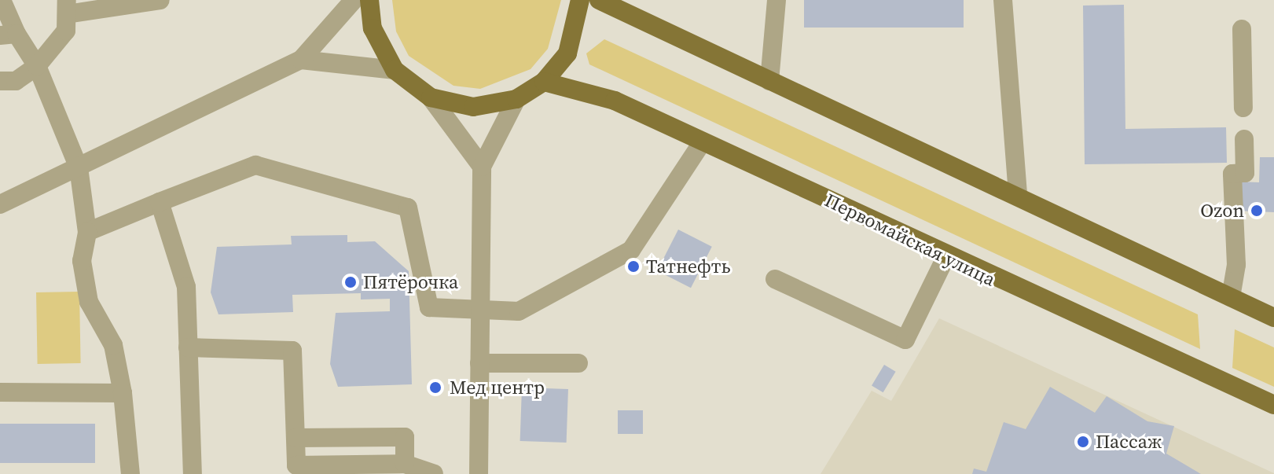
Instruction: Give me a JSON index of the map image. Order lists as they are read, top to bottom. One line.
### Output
{"streets":{"main road":["Первомайская улица"]},"places":["Ozon","Татнефть","Пятёрочка","Мед центр","Пассаж"]}
